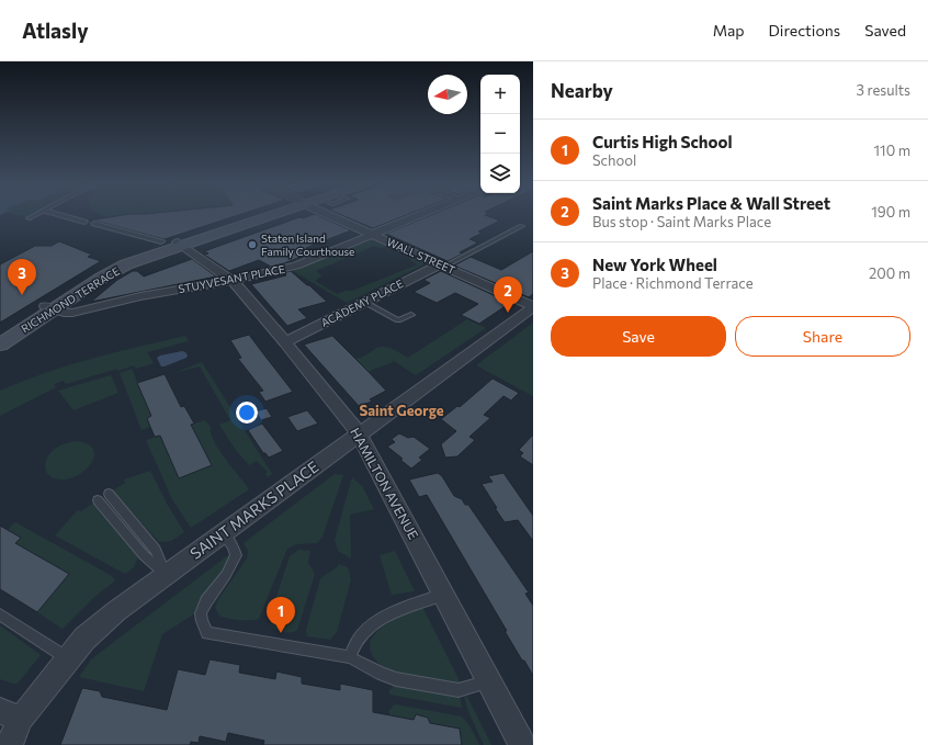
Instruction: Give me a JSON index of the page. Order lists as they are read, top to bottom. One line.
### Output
{"streets":{"main road":["RICHMOND TERRACE"],"street":["WALL STREET","STUYVESANT PLACE","ACADEMY PLACE","HAMILTON AVENUE","SAINT MARKS PLACE"]},"crossings":[["WALL STREET","STUYVESANT PLACE"],["WALL STREET","ACADEMY PLACE"],["WALL STREET","SAINT MARKS PLACE"],["STUYVESANT PLACE","RICHMOND TERRACE"],["STUYVESANT PLACE","HAMILTON AVENUE"],["RICHMOND TERRACE","HAMILTON AVENUE"],["ACADEMY PLACE","HAMILTON AVENUE"],["HAMILTON AVENUE","SAINT MARKS PLACE"]],"districts":["Saint George"],"places":["Staten Island Family Courthouse"],"north":"left","page":{"header":"Atlasly","nav":["Map","Directions","Saved"],"heading":["Nearby","3 results"],"map_buttons":["+","−"],"list":[{"mark":"1","name":"Curtis High School","note":"School","value":"110 m"},{"mark":"2","name":"Saint Marks Place & Wall Street","note":"Bus stop · Saint Marks Place","value":"190 m"},{"mark":"3","name":"New York Wheel","note":"Place · Richmond Terrace","value":"200 m"}],"pins":["3","2","1"],"buttons":["Save","Share"]}}
